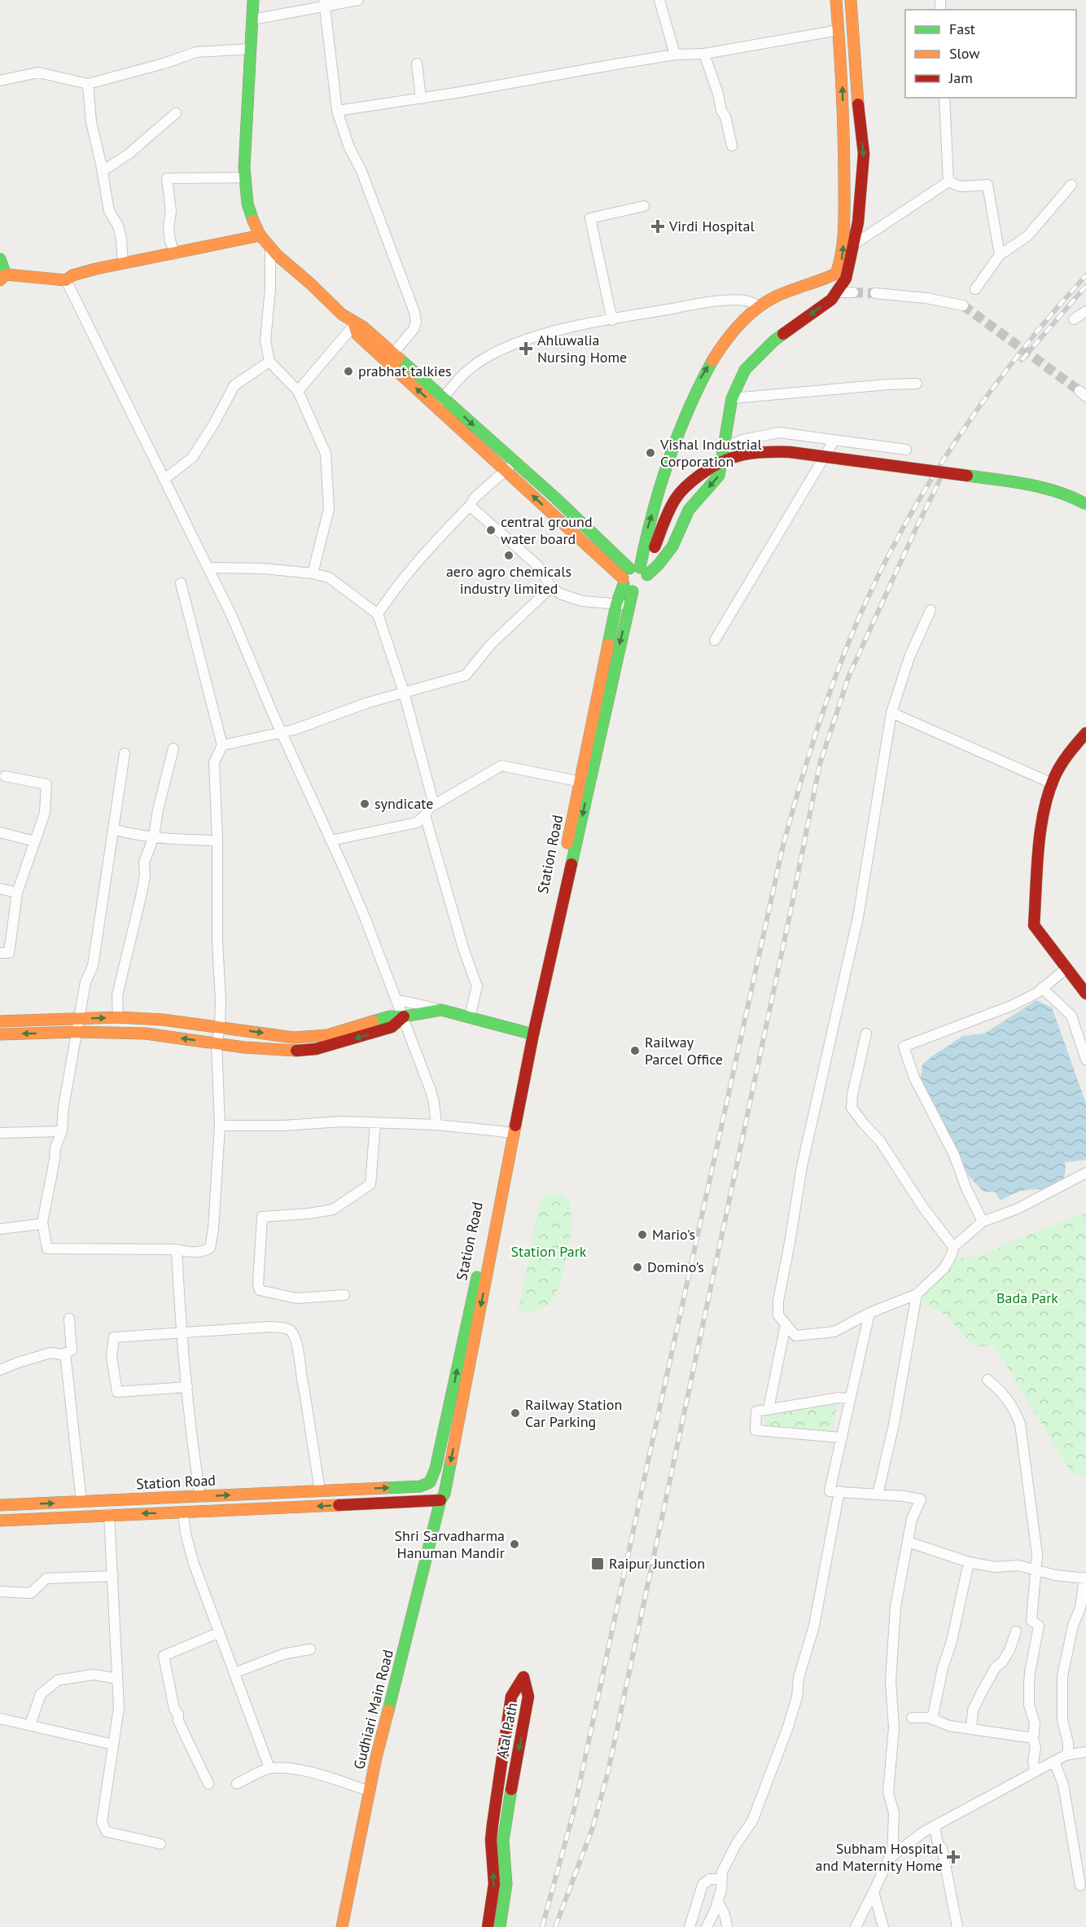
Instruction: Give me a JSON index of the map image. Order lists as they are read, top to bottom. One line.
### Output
{"streets":{"street":["Station Road","Gudhiari Main Road","Atal Path"]},"crossings":[["Station Road","Gudhiari Main Road"]],"one_way":["Gudhiari Main Road"],"parks":["Station Park","Bada Park"],"places":{"health":["Virdi Hospital","Ahluwalia Nursing Home","Subham Hospital and Maternity Home"],"other":["prabhat talkies","Vishal Industrial Corporation","central ground water board","aero agro chemicals industry limited","syndicate","Railway Parcel Office","Mario's","Domino's","Railway Station Car Parking","Shri Sarvadharma Hanuman Mandir"],"transit":["Raipur Junction"]},"legend":["Fast","Slow","Jam"]}
